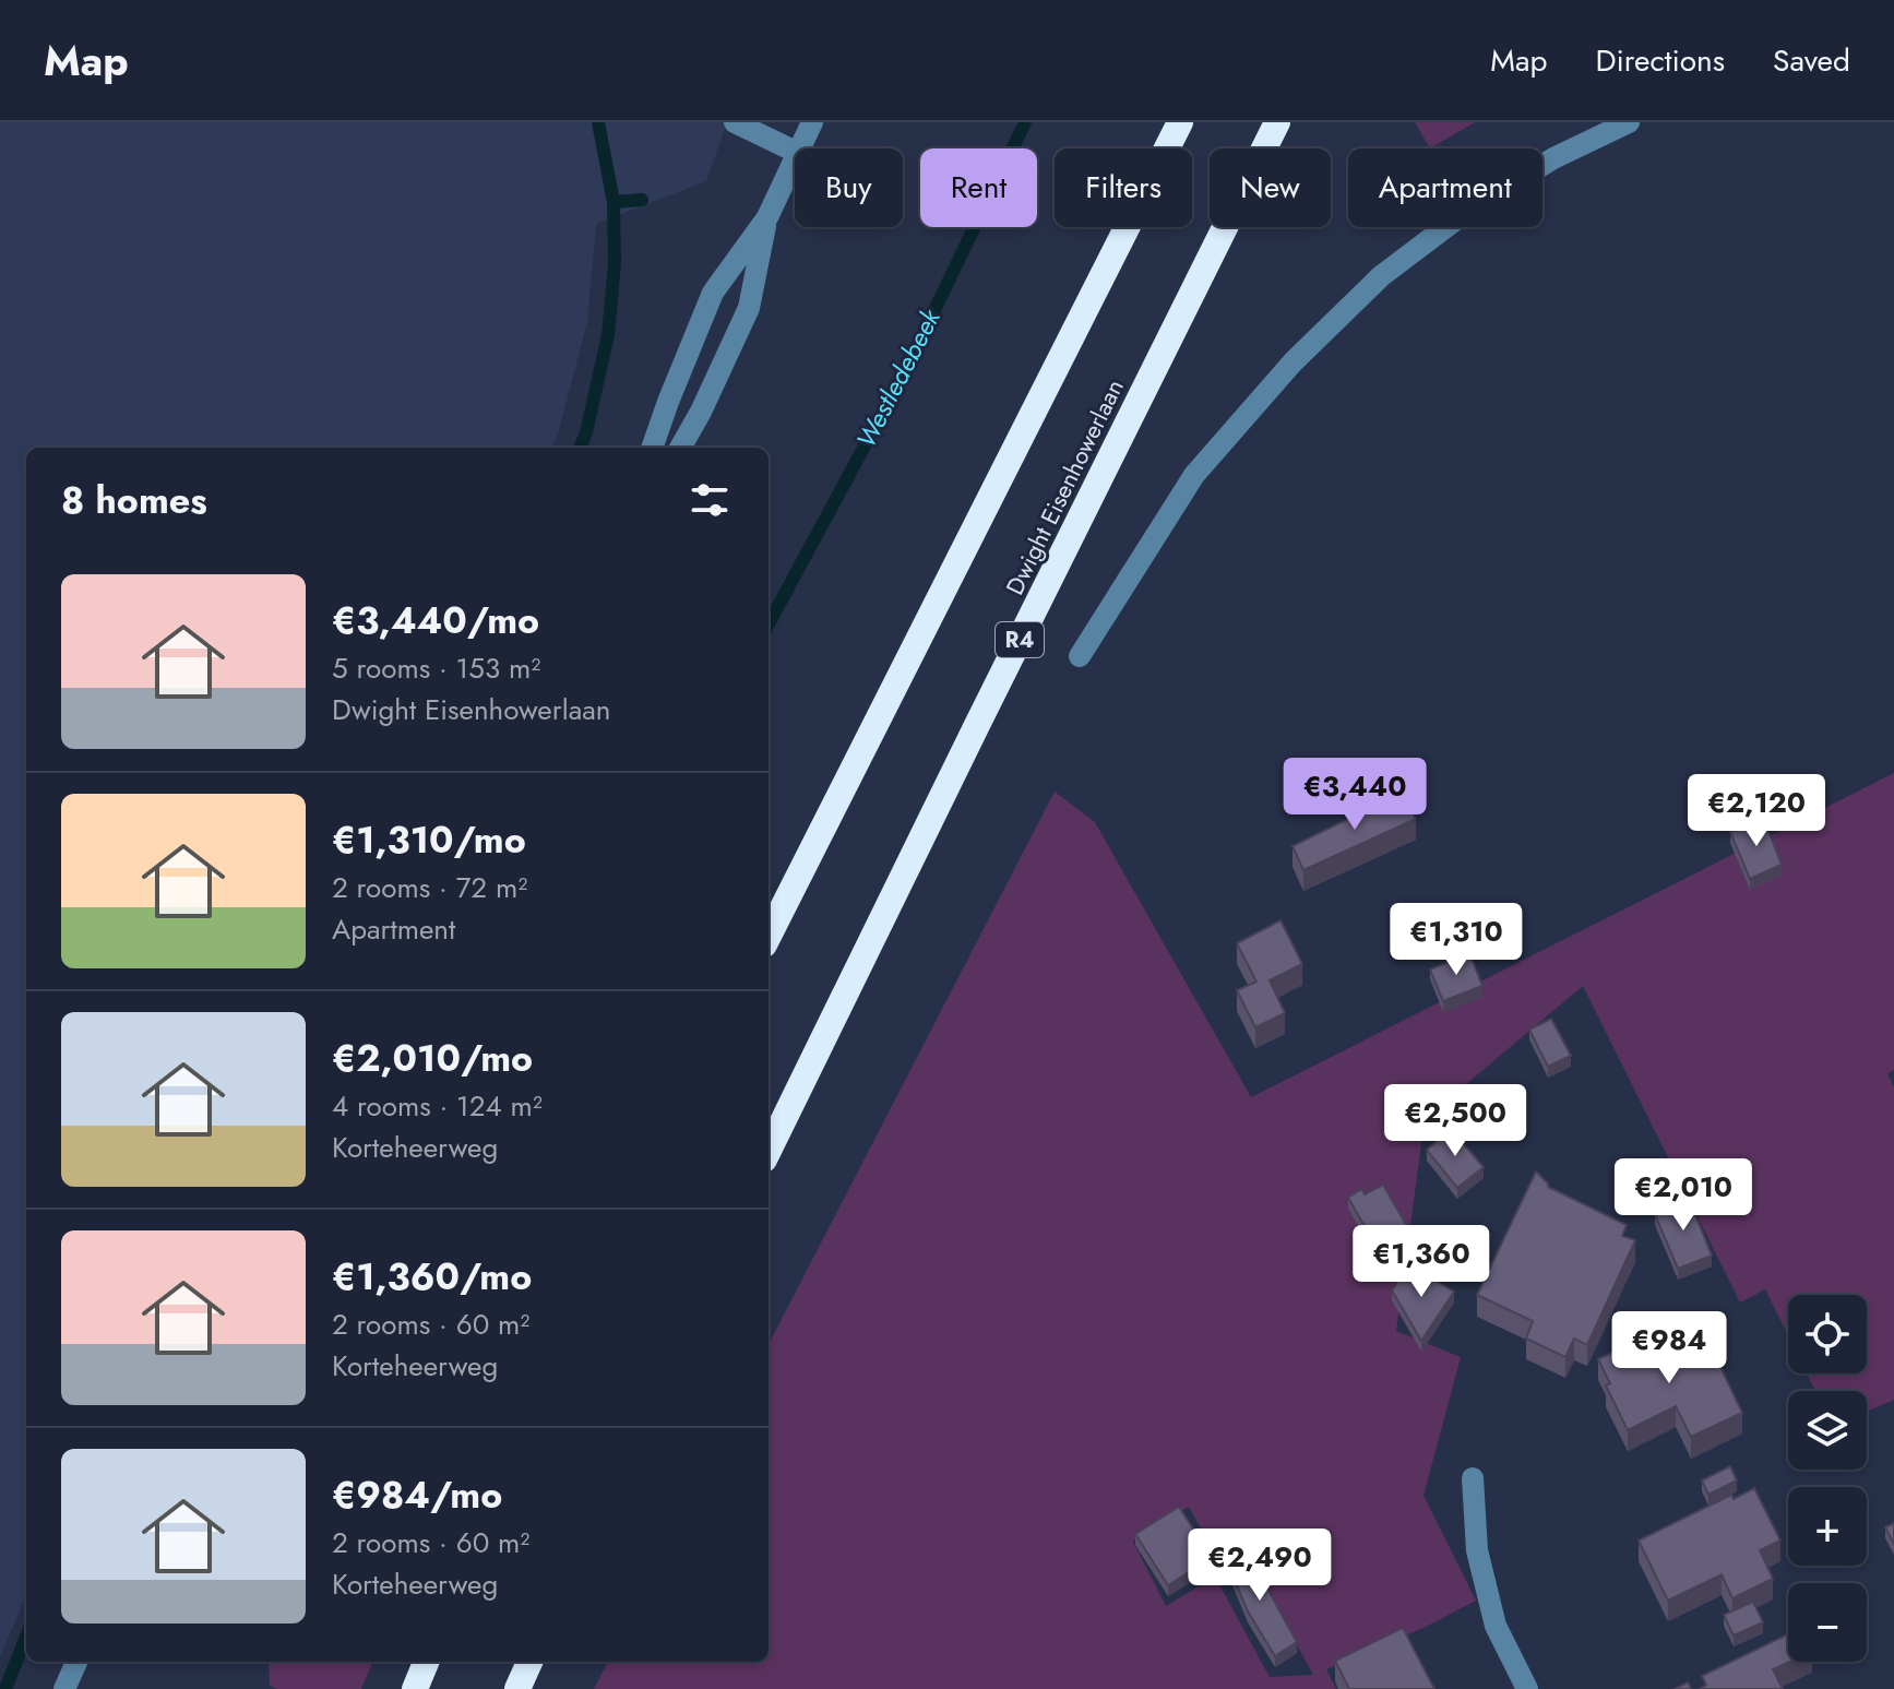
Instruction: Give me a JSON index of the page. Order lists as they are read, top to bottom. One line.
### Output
{"streets":{"highway":["Dwight Eisenhowerlaan","R4"]},"water":["Westledebeek"],"page":{"header":"Map","nav":["Map","Directions","Saved"],"chip":["Buy","Rent","Filters","New","Apartment"],"heading":"8 homes","list":[{"name":"€3,440/mo","note":"5 rooms · 153 m² · Dwight Eisenhowerlaan"},{"name":"€1,310/mo","note":"2 rooms · 72 m² · Apartment"},{"name":"€2,010/mo","note":"4 rooms · 124 m² · Korteheerweg"},{"name":"€1,360/mo","note":"2 rooms · 60 m² · Korteheerweg"},{"name":"€984/mo","note":"2 rooms · 60 m² · Korteheerweg"}],"price":["€3,440","€2,120","€1,310","€2,500","€2,010","€1,360","€984","€2,490"],"map_buttons":["+","−"]}}
